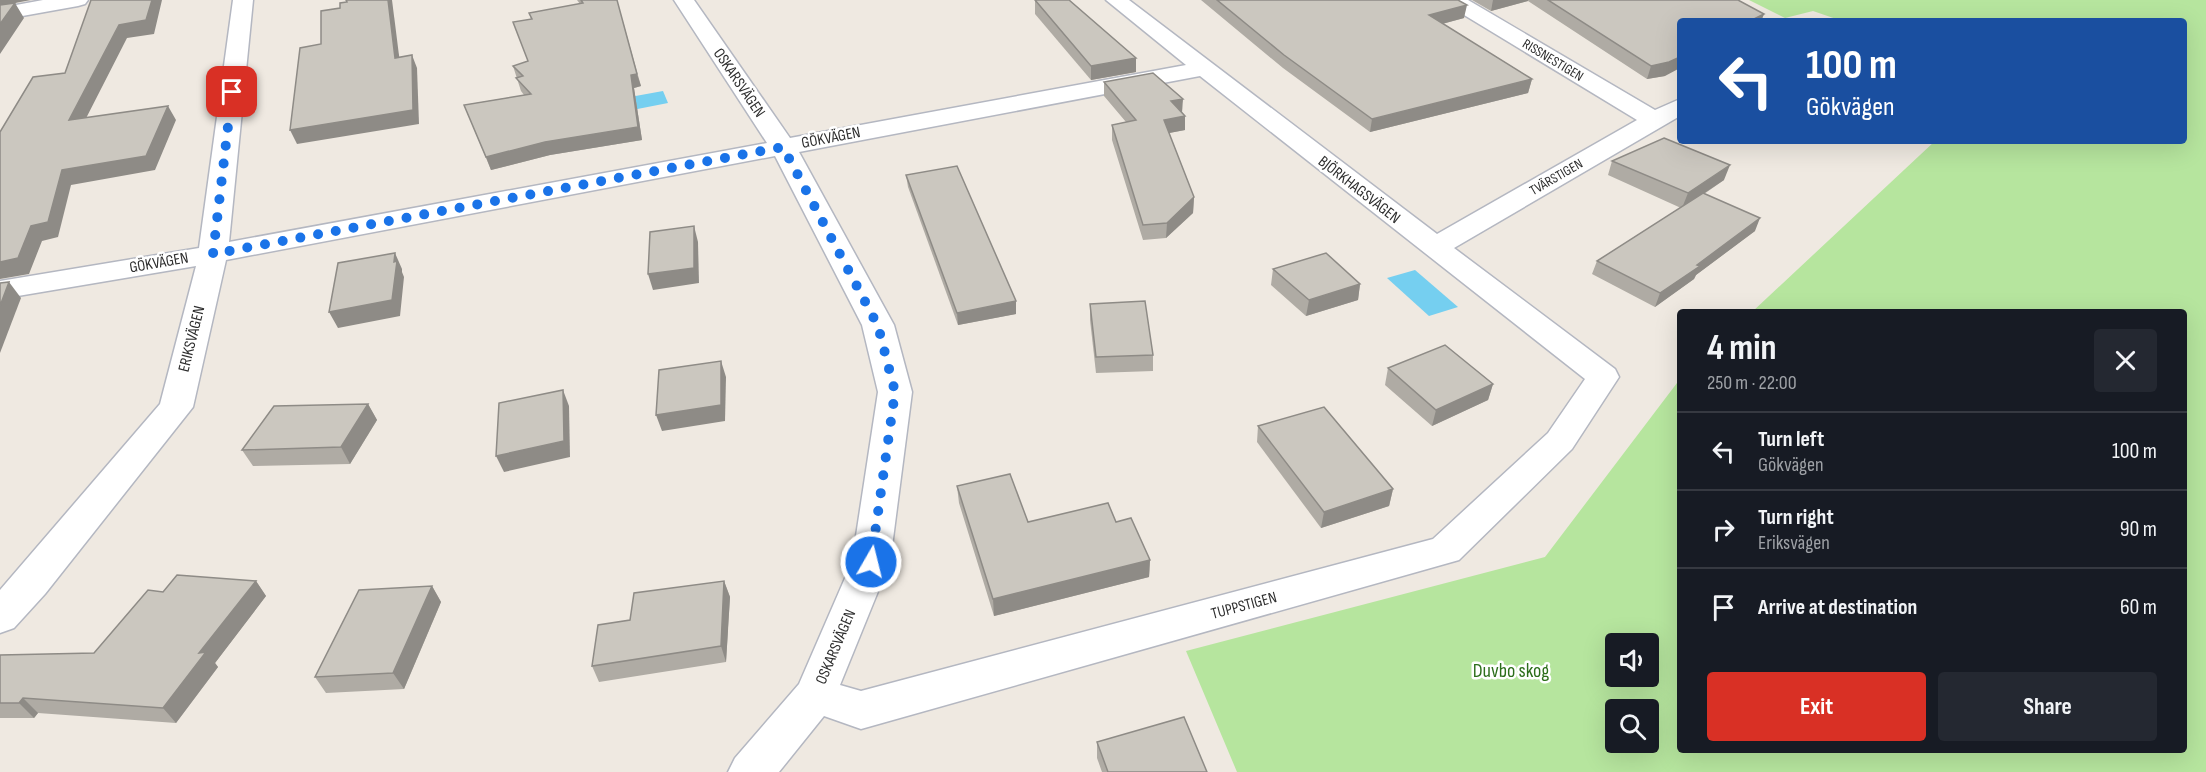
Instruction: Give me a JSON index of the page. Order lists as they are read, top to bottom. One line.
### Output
{"streets":{"street":["RISSNESTIGEN","OSKARSVÄGEN","GÖKVÄGEN","TVÄRSTIGEN","BJÖRKHAGSVÄGEN","ERIKSVÄGEN","TUPPSTIGEN"]},"crossings":[["RISSNESTIGEN","TVÄRSTIGEN"],["OSKARSVÄGEN","GÖKVÄGEN"],["OSKARSVÄGEN","TUPPSTIGEN"],["GÖKVÄGEN","BJÖRKHAGSVÄGEN"],["GÖKVÄGEN","ERIKSVÄGEN"],["TVÄRSTIGEN","BJÖRKHAGSVÄGEN"],["BJÖRKHAGSVÄGEN","TUPPSTIGEN"]],"parks":["Duvbo skog"],"page":{"turn":["100 m","Gökvägen"],"heading":["4 min","250 m · 22:00"],"list":[{"name":"Turn left","note":"Gökvägen","value":"100 m"},{"name":"Turn right","note":"Eriksvägen","value":"90 m"},{"name":"Arrive at destination","value":"60 m"}],"buttons":["Exit","Share"]}}
